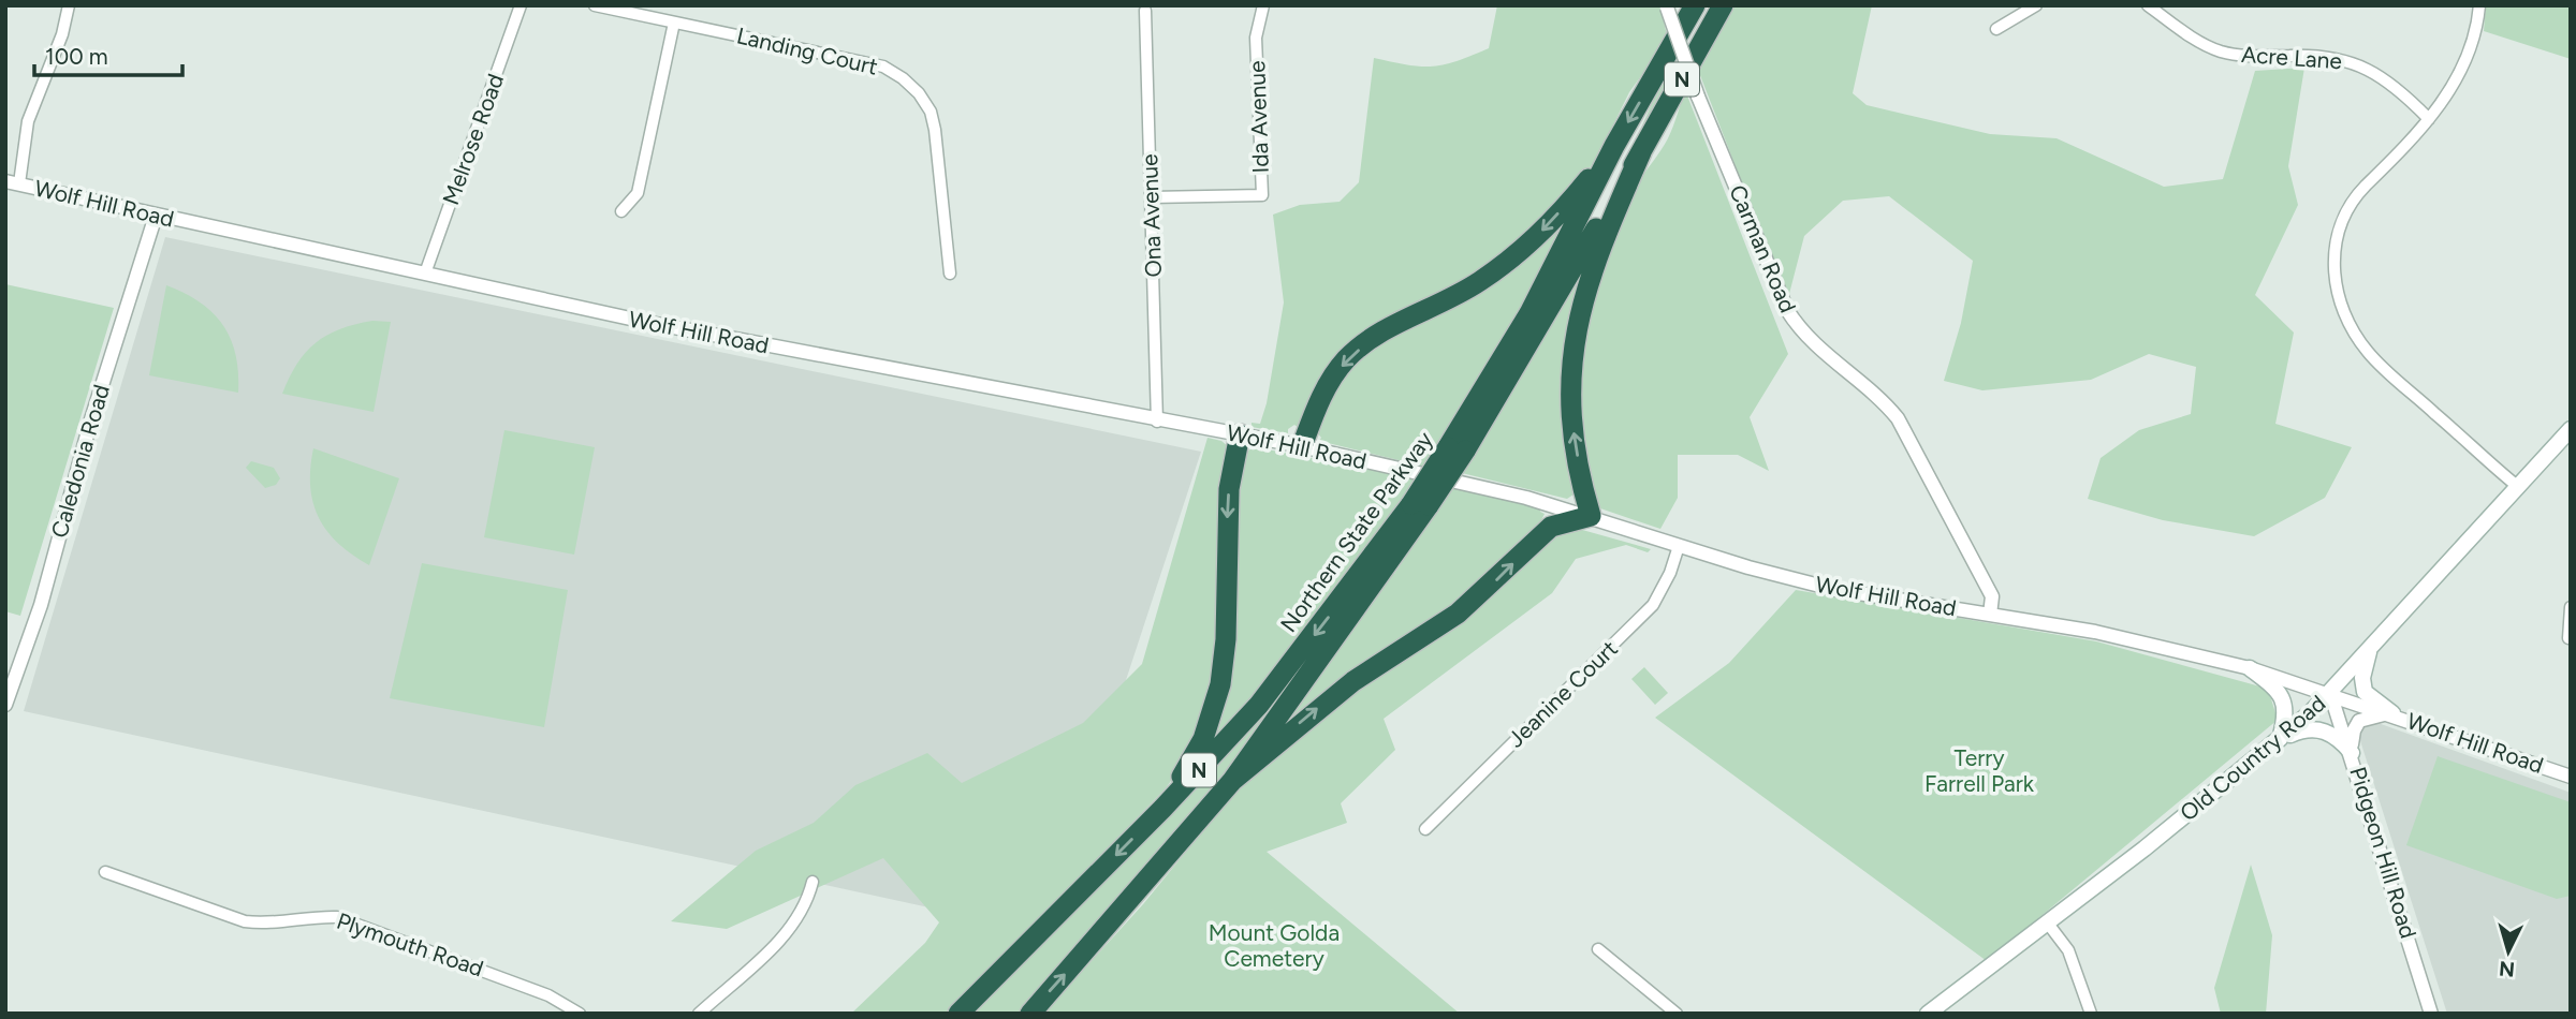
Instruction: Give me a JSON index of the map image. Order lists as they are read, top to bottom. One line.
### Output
{"streets":{"highway":["N","Northern State Parkway"],"main road":["Old Country Road"],"street":["Landing Court","Acre Lane","Ida Avenue","Melrose Road","Wolf Hill Road","Ona Avenue","Carman Road","Caledonia Road","Jeanine Court","Pidgeon Hill Road","Plymouth Road"]},"crossings":[["Ida Avenue","Ona Avenue"],["Melrose Road","Wolf Hill Road"],["Wolf Hill Road","Ona Avenue"],["Wolf Hill Road","Carman Road"],["Wolf Hill Road","Caledonia Road"],["Wolf Hill Road","Jeanine Court"],["Wolf Hill Road","Old Country Road"],["Wolf Hill Road","Pidgeon Hill Road"],["Old Country Road","Pidgeon Hill Road"]],"parks":["Terry Farrell Park","Mount Golda Cemetery"],"scale_bar":"100 m","north":"bottom"}
